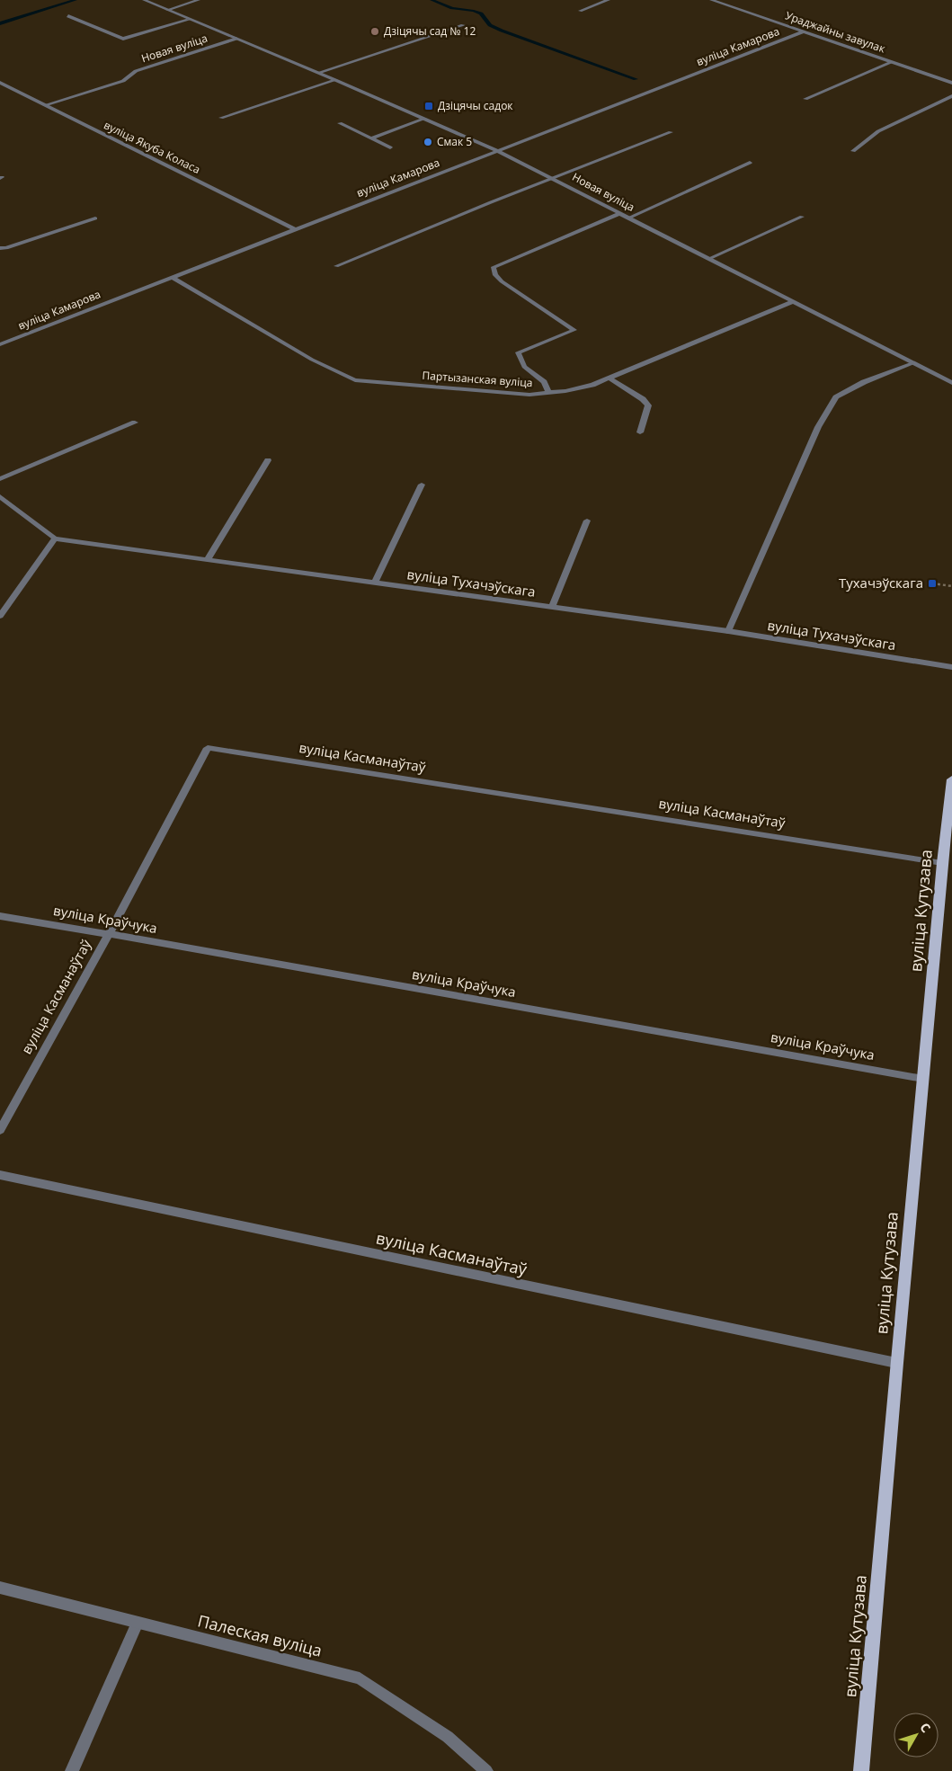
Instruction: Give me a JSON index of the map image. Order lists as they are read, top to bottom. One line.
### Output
{"streets":{"main road":["вуліца Кутузава"],"street":["Ураджайны завулак","вуліца Камарова","Новая вуліца","вуліца Якуба Коласа","Партызанская вуліца","вуліца Тухачэўскага","вуліца Касманаўтаў","вуліца Краўчука","Палеская вуліца"]},"crossings":[["Ураджайны завулак","вуліца Камарова"],["вуліца Камарова","Новая вуліца"],["вуліца Камарова","вуліца Якуба Коласа"],["вуліца Камарова","Партызанская вуліца"],["Новая вуліца","вуліца Якуба Коласа"],["Новая вуліца","Партызанская вуліца"],["вуліца Касманаўтаў","вуліца Кутузава"],["вуліца Касманаўтаў","вуліца Краўчука"],["вуліца Кутузава","вуліца Краўчука"]],"places":{"other":["Дзіцячы сад № 12","Смак 5"],"transit":["Дзіцячы садок","Тухачэўскага"]},"north":"top right"}
